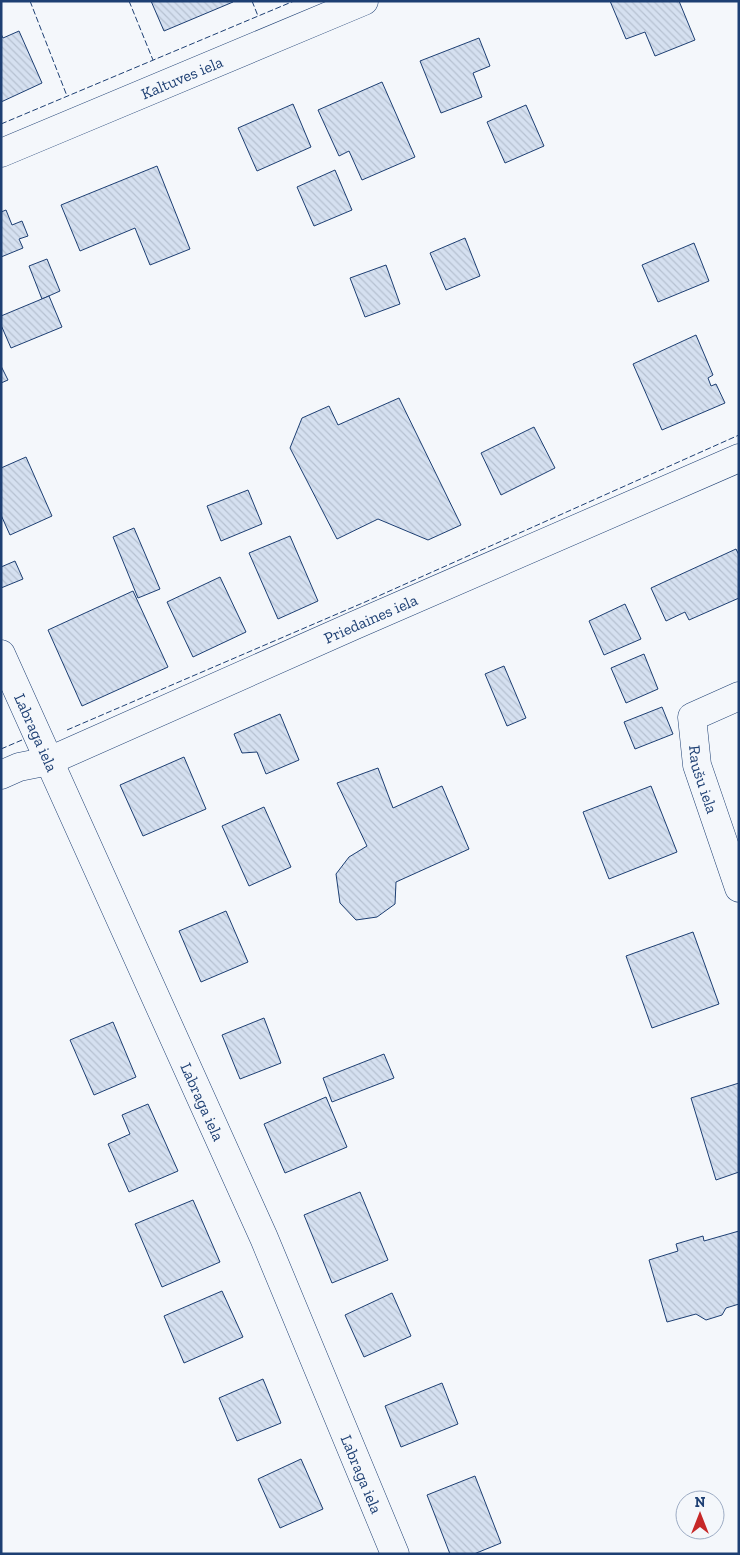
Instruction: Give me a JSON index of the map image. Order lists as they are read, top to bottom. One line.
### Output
{"streets":{"street":["Kaltuves iela","Priedaines iela","Labraga iela","Raušu iela"]},"crossings":[["Priedaines iela","Labraga iela"]],"north":"top"}
